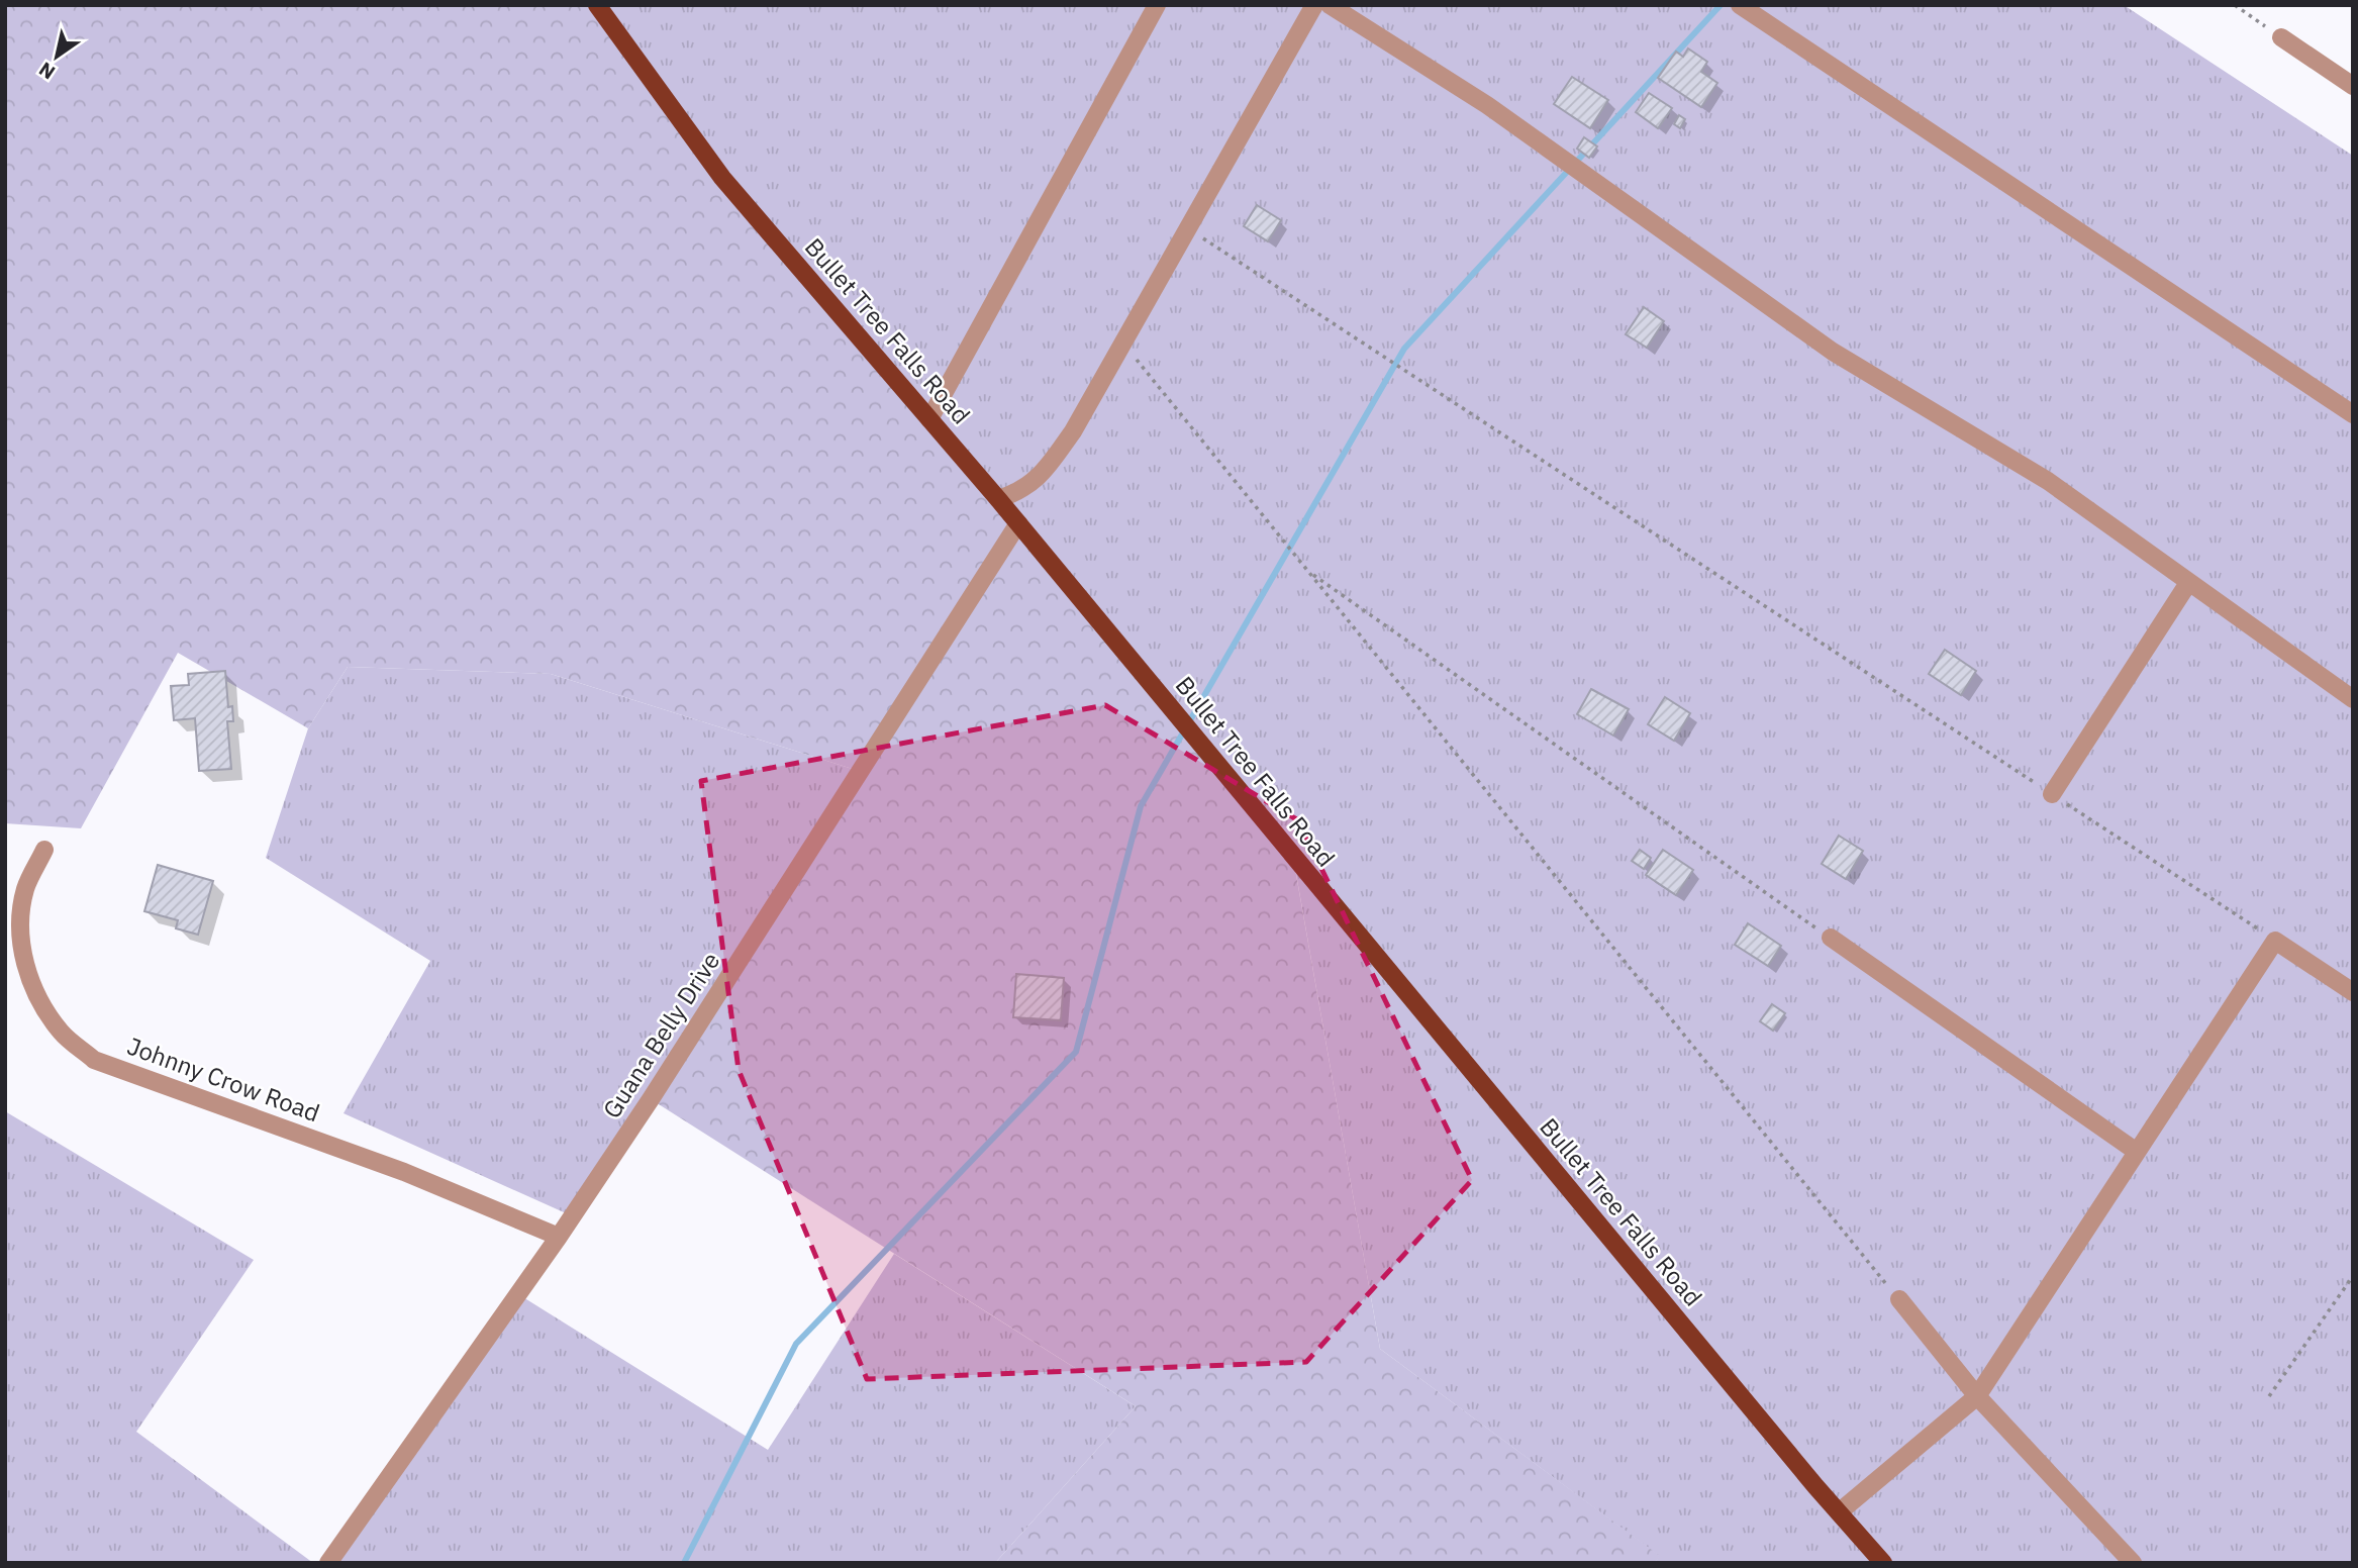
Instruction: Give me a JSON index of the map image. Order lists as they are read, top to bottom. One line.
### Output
{"streets":{"main road":["Bullet Tree Falls Road"],"street":["Guana Belly Drive","Johnny Crow Road"]},"crossings":[["Bullet Tree Falls Road","Guana Belly Drive"],["Guana Belly Drive","Johnny Crow Road"]],"north":"bottom left"}
